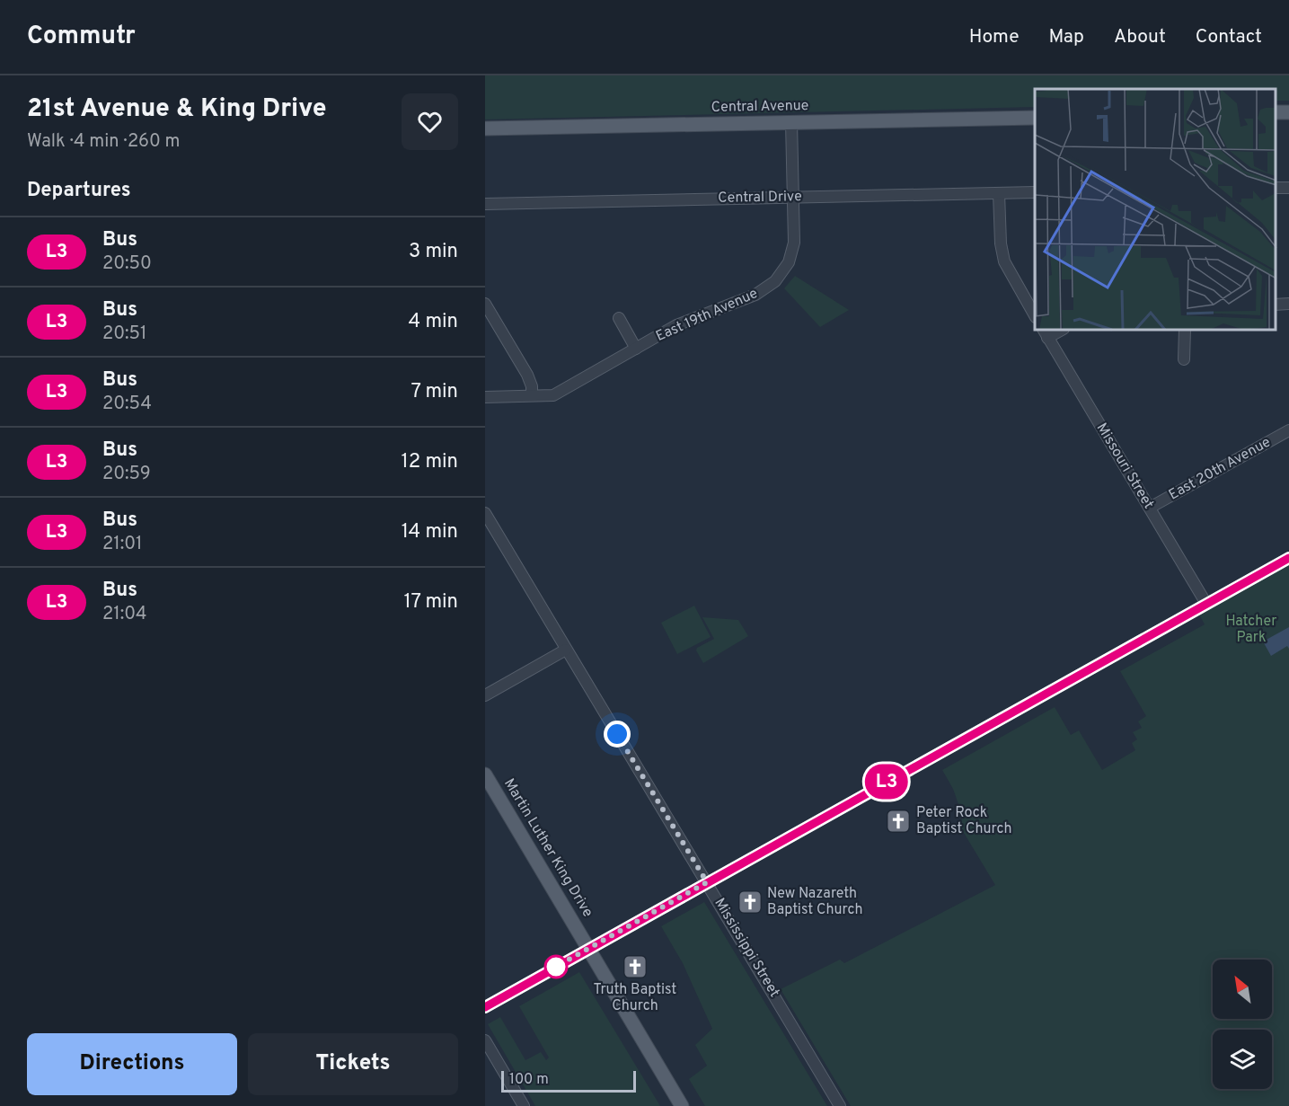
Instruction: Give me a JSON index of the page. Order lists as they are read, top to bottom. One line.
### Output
{"streets":{"main road":["Central Avenue","Martin Luther King Drive"],"street":["Central Drive","East 19th Avenue","Missouri Street","East 20th Avenue","Mississippi Street"]},"crossings":[["Central Avenue","East 19th Avenue"],["Central Drive","East 19th Avenue"],["Missouri Street","East 20th Avenue"]],"parks":["Hatcher Park"],"places":{"church":["Peter Rock Baptist Church","New Nazareth Baptist Church","Truth Baptist Church"]},"lines":["bus line L3"],"scale_bar":"100 m","north":"top left","page":{"header":"Commutr","nav":["Home","Map","About","Contact"],"heading":[["21st Avenue & King Drive","Walk · 4 min · 260 m"],"Departures"],"on_map":"L3","list":[{"mark":"L3","name":"Bus","note":"20:50","value":"3 min"},{"mark":"L3","name":"Bus","note":"20:51","value":"4 min"},{"mark":"L3","name":"Bus","note":"20:54","value":"7 min"},{"mark":"L3","name":"Bus","note":"20:59","value":"12 min"},{"mark":"L3","name":"Bus","note":"21:01","value":"14 min"},{"mark":"L3","name":"Bus","note":"21:04","value":"17 min"}],"buttons":["Directions","Tickets"],"scale":"100 m"}}
